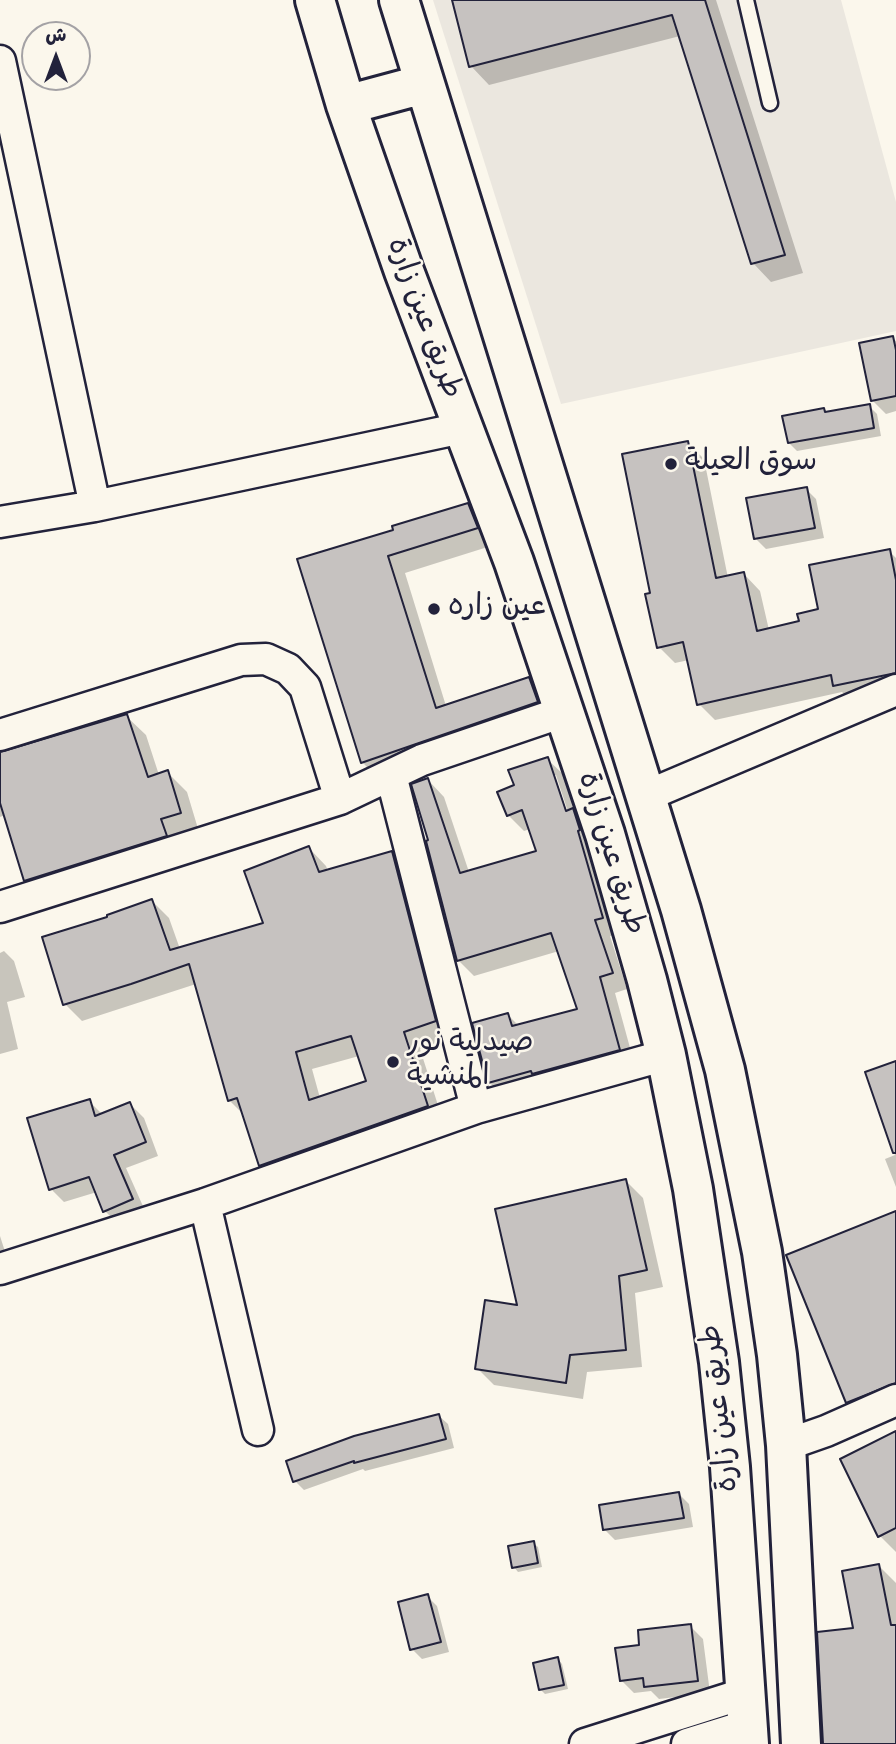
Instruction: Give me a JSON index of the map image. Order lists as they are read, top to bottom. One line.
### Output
{"streets":{"main road":["طريق عين زارة"]},"places":["سوق العيلة","عين زاره","صيدلية نور المنشية"],"north":"top"}
